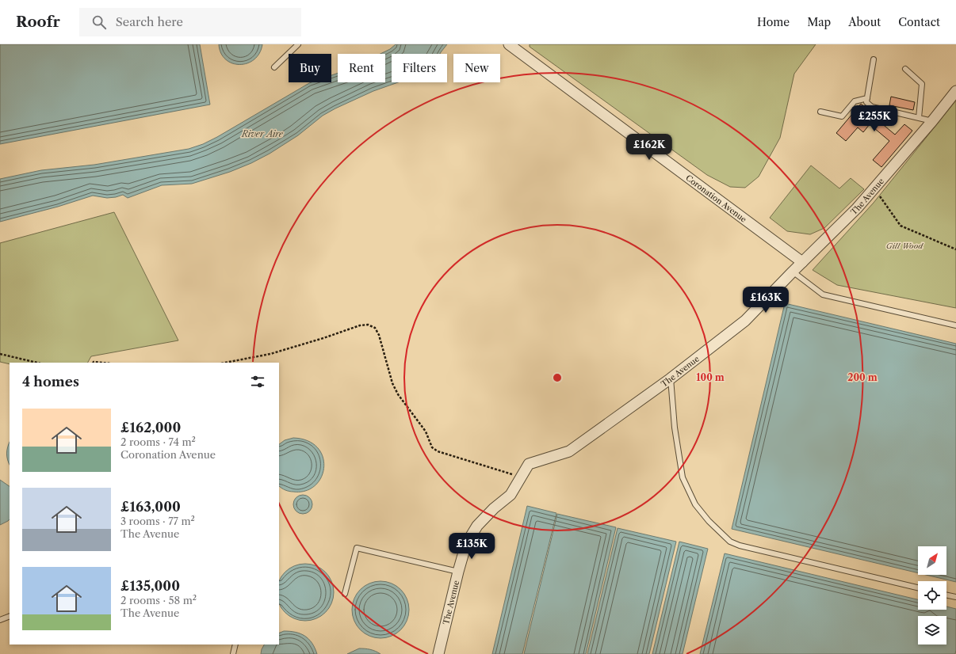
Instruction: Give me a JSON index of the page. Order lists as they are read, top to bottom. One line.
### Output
{"streets":{"street":["The Avenue","Coronation Avenue"]},"crossings":[["The Avenue","Coronation Avenue"]],"water":["River Aire"],"parks":["Gill Wood"],"north":"top right","page":{"header":"Roofr","search":"Search here","nav":["Home","Map","About","Contact"],"chip":["Buy","Rent","Filters","New"],"price":["£255K","£162K","£163K","£135K"],"heading":"4 homes","list":[{"name":"£162,000","note":"2 rooms · 74 m² · Coronation Avenue"},{"name":"£163,000","note":"3 rooms · 77 m² · The Avenue"},{"name":"£135,000","note":"2 rooms · 58 m² · The Avenue"}]},"rings":["100 m","200 m"]}
